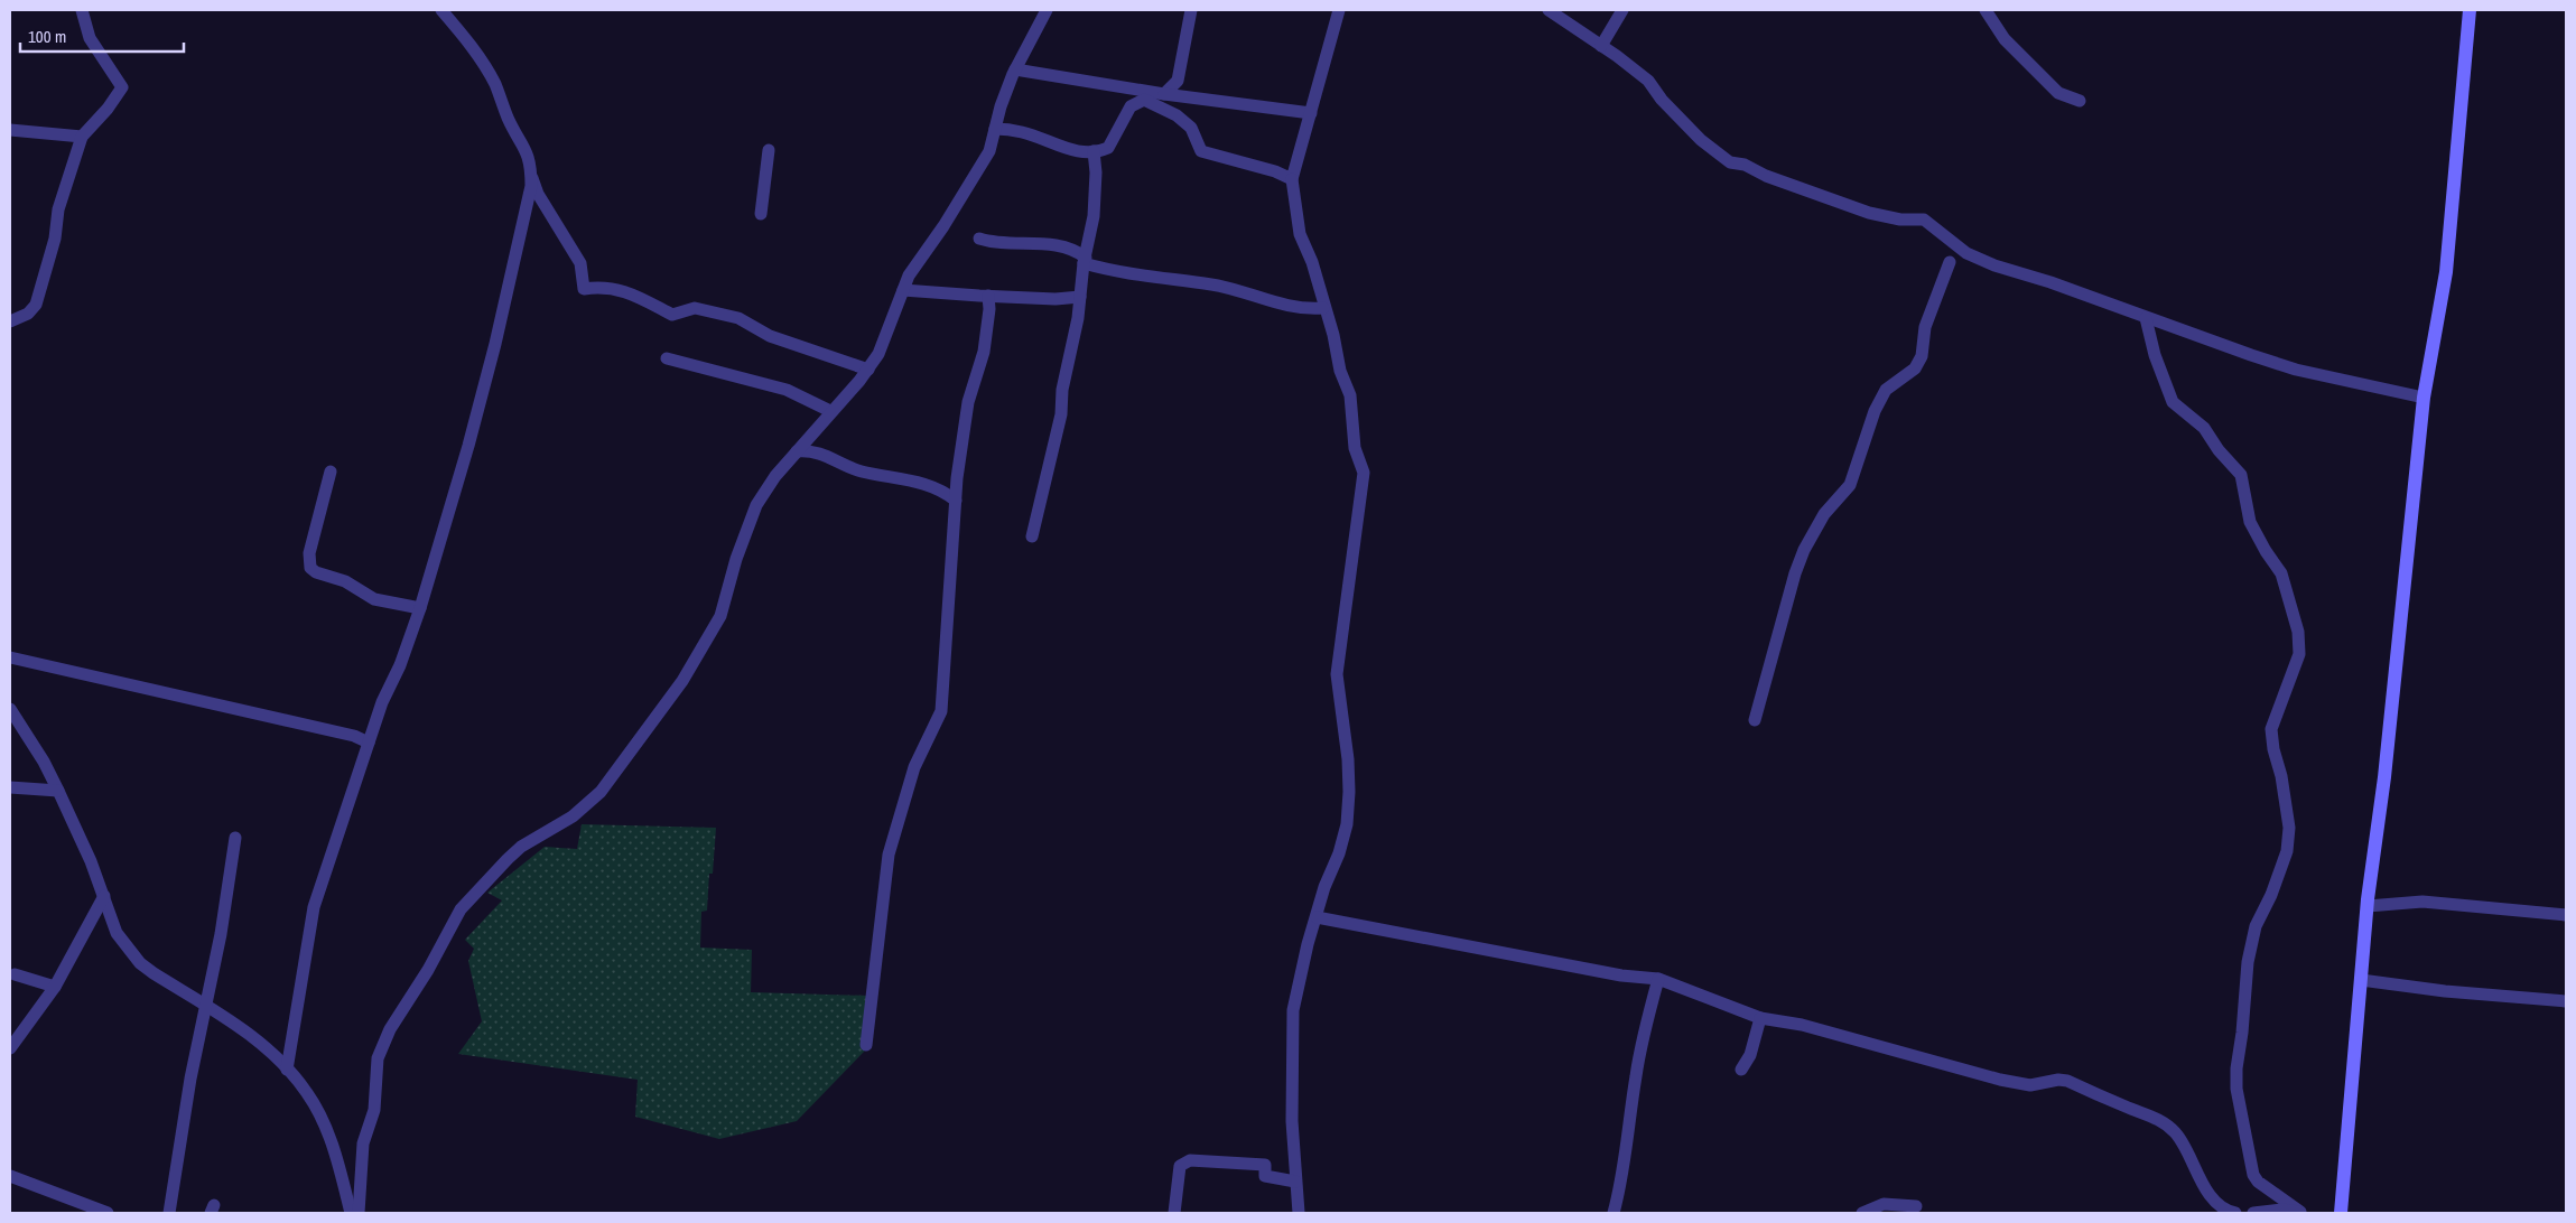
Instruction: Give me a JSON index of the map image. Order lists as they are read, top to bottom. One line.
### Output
{"scale_bar":"100 m"}
